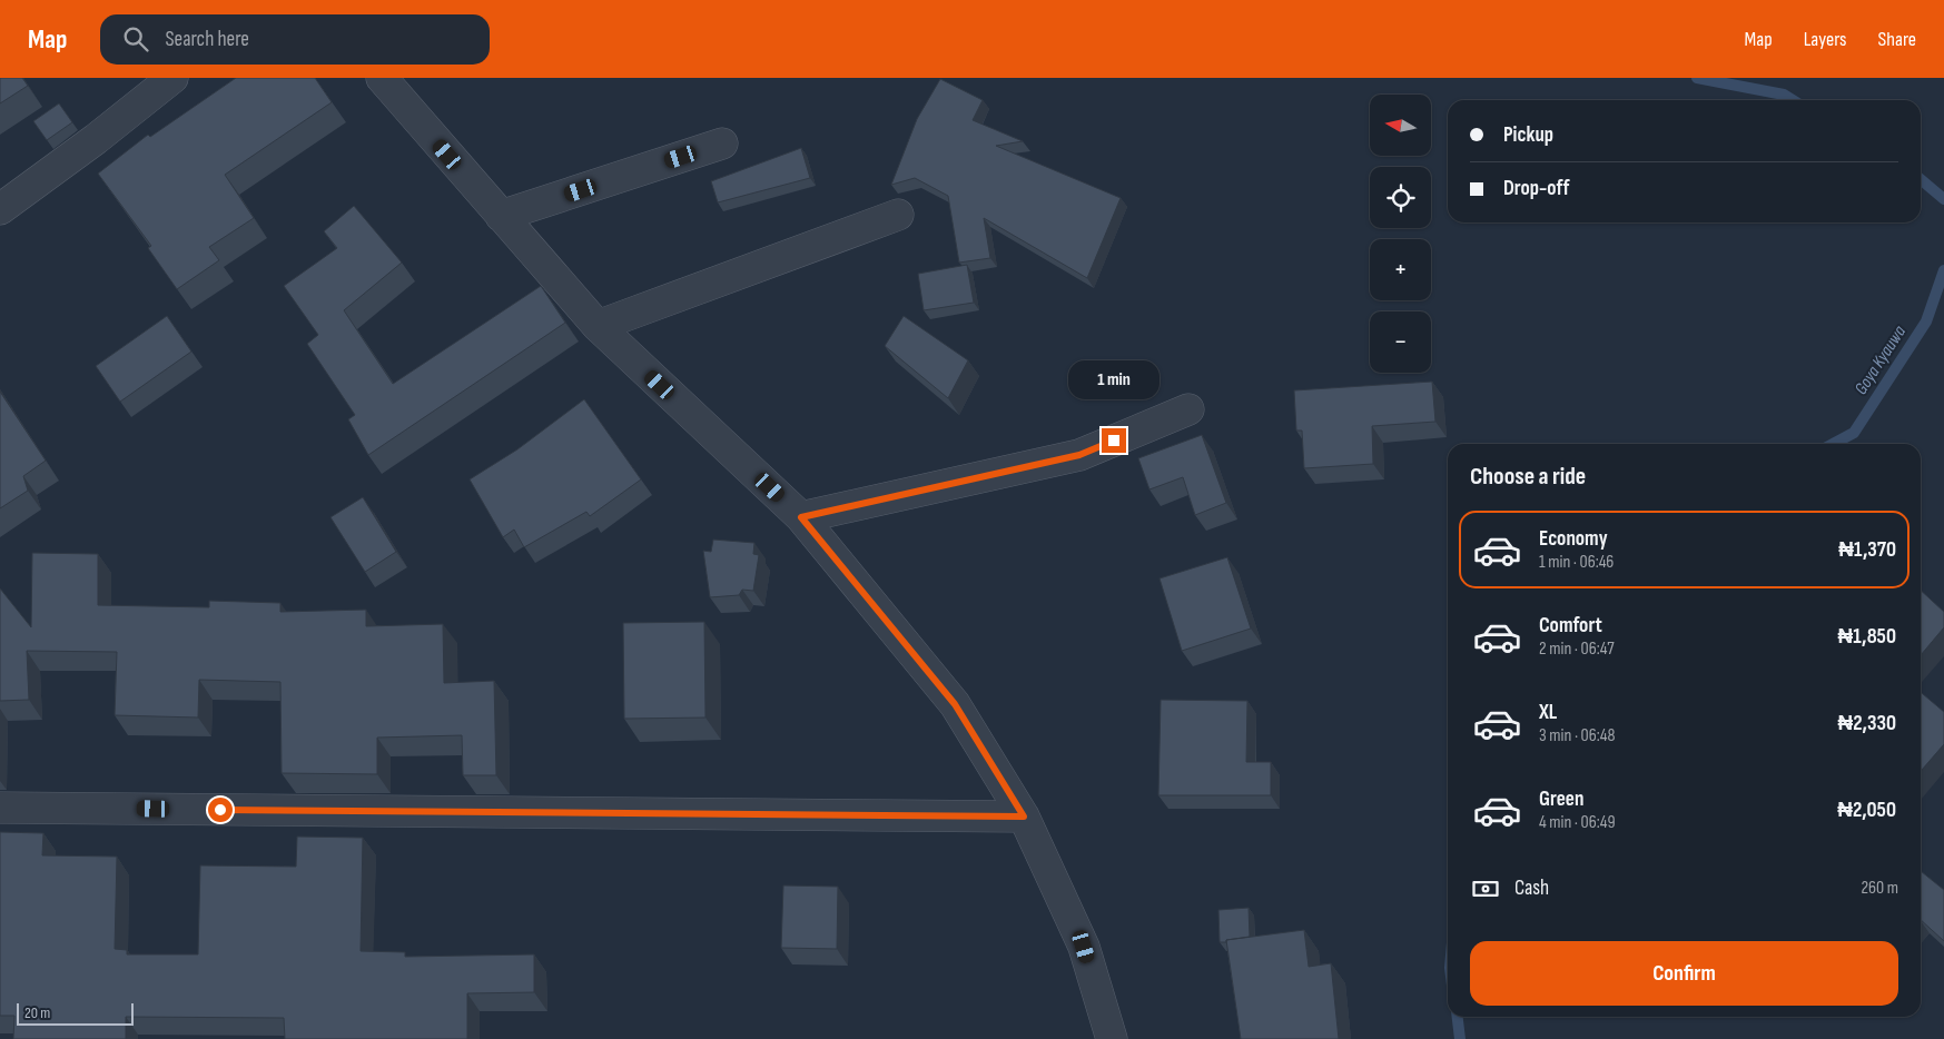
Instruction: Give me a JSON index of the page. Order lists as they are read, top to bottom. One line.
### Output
{"water":["Goya Kyauwa"],"scale_bar":"20 m","north":"left","page":{"header":"Map","search":"Search here","nav":["Map","Layers","Share"],"map_buttons":["+","−"],"banner":["Pickup","Drop-off"],"bubble":"1 min","heading":"Choose a ride","list":[{"name":"Economy","note":"1 min · 06:46","value":"₦1,370"},{"name":"Comfort","note":"2 min · 06:47","value":"₦1,850"},{"name":"XL","note":"3 min · 06:48","value":"₦2,330"},{"name":"Green","note":"4 min · 06:49","value":"₦2,050"}],"pay":["Cash","260 m"],"buttons":"Confirm","scale":"20 m"}}
